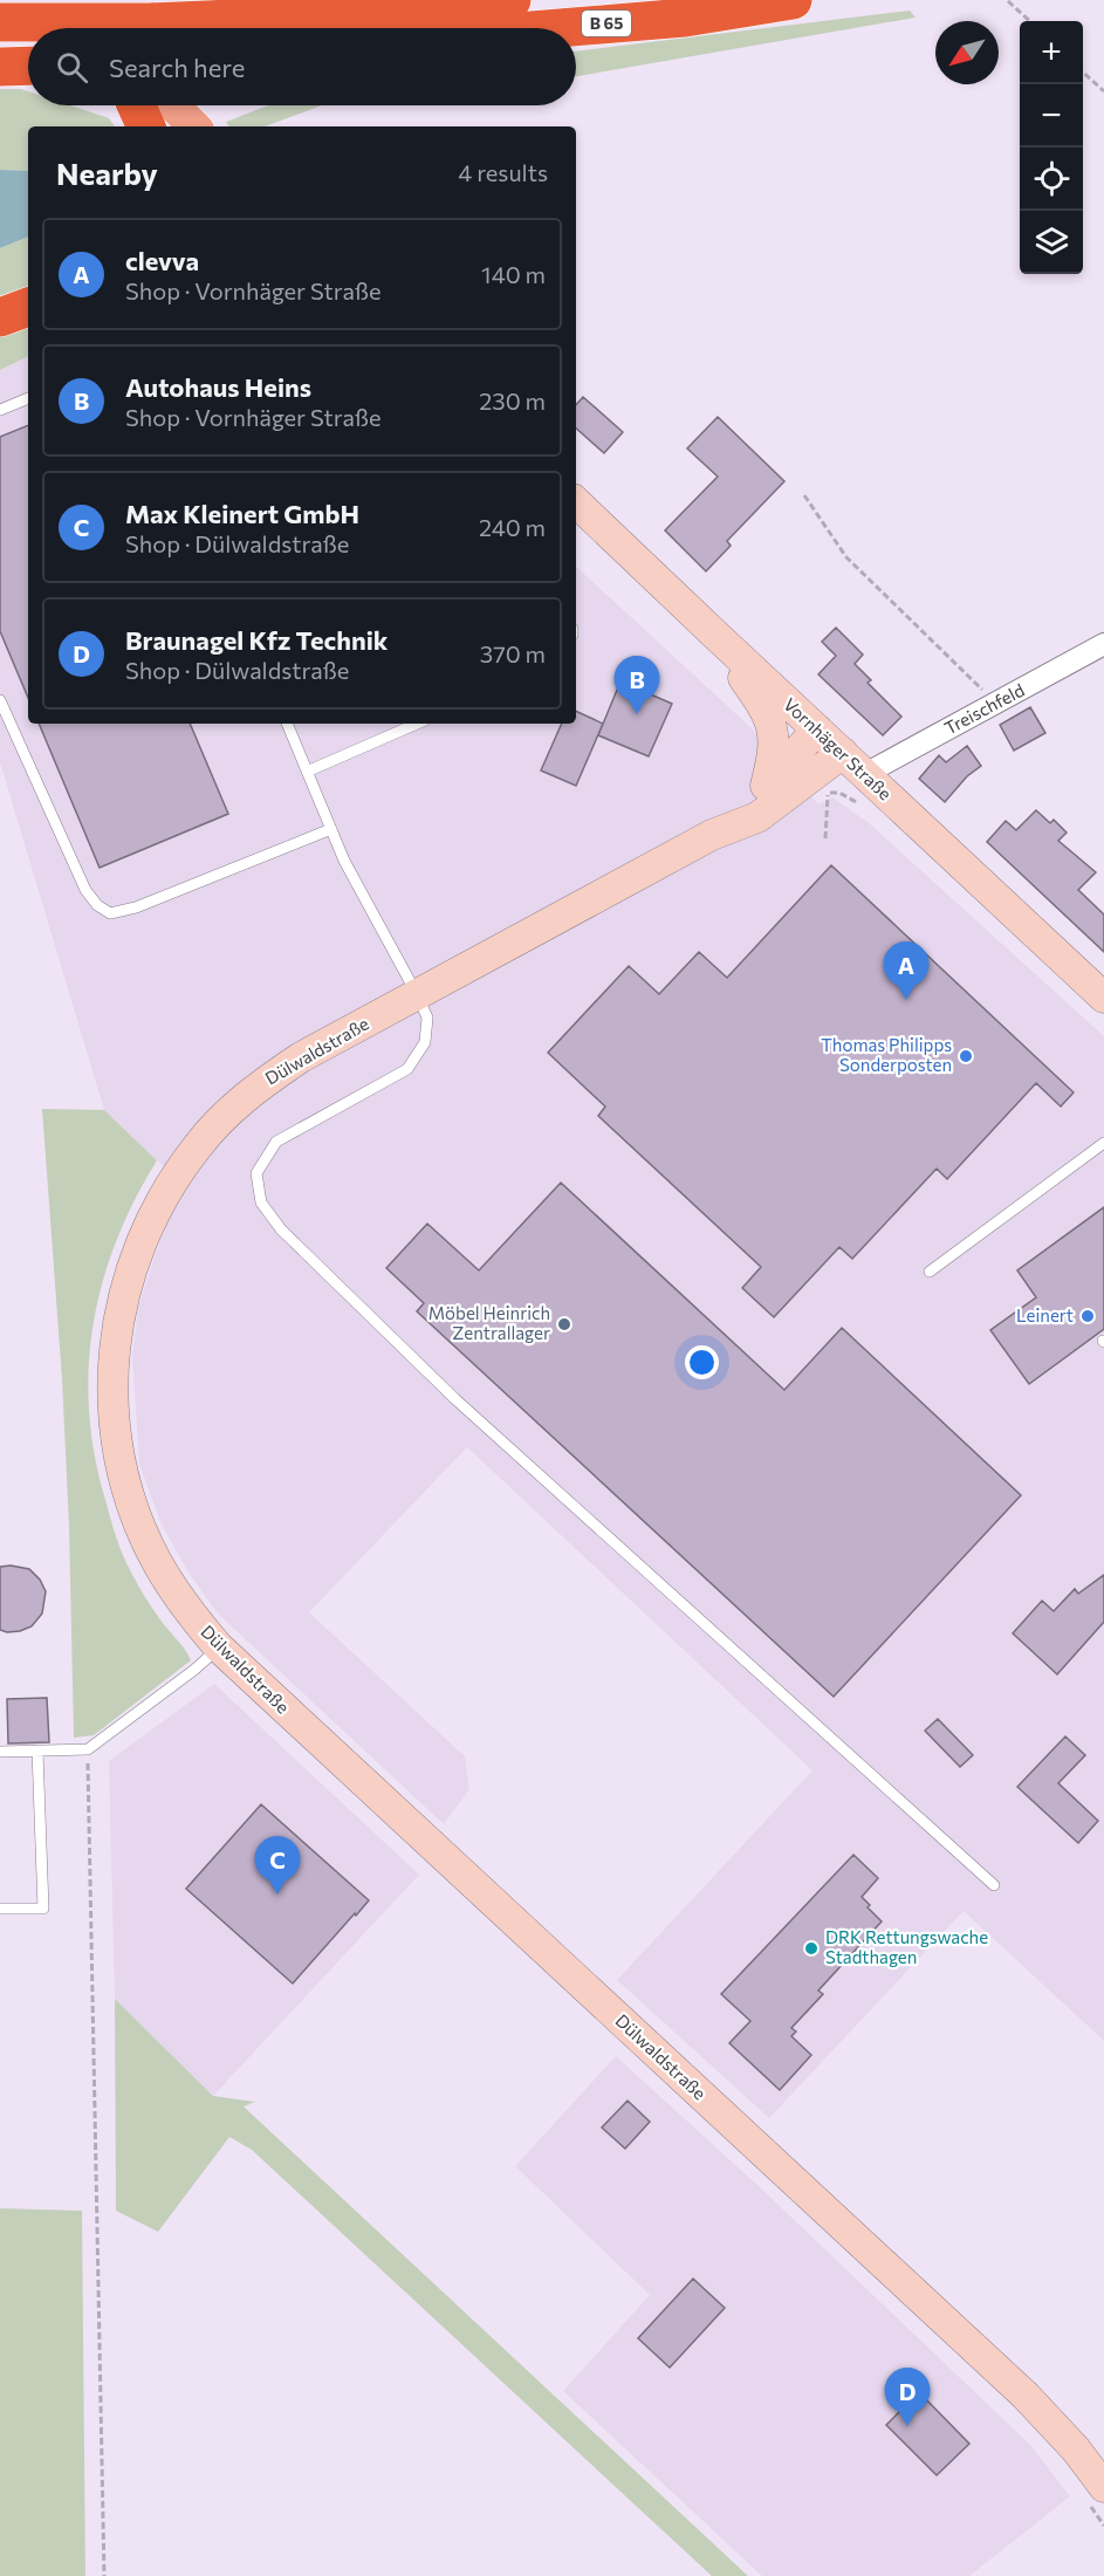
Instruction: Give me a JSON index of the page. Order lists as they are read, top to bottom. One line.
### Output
{"streets":{"highway":["B 65"],"street":["Treischfeld","Vornhäger Straße","Dülwaldstraße"]},"crossings":[["Treischfeld","Vornhäger Straße"],["Vornhäger Straße","Dülwaldstraße"]],"places":["Thomas Philipps Sonderposten","Leinert","Möbel Heinrich Zentrallager","DRK Rettungswache Stadthagen"],"north":"bottom left","page":{"map_buttons":["+","−"],"search":"Search here","heading":["Nearby","4 results"],"list":[{"mark":"A","name":"clevva","note":"Shop · Vornhäger Straße","value":"140 m"},{"mark":"B","name":"Autohaus Heins","note":"Shop · Vornhäger Straße","value":"230 m"},{"mark":"C","name":"Max Kleinert GmbH","note":"Shop · Dülwaldstraße","value":"240 m"},{"mark":"D","name":"Braunagel Kfz Technik","note":"Shop · Dülwaldstraße","value":"370 m"}],"pins":["B","A","C","D"]}}
